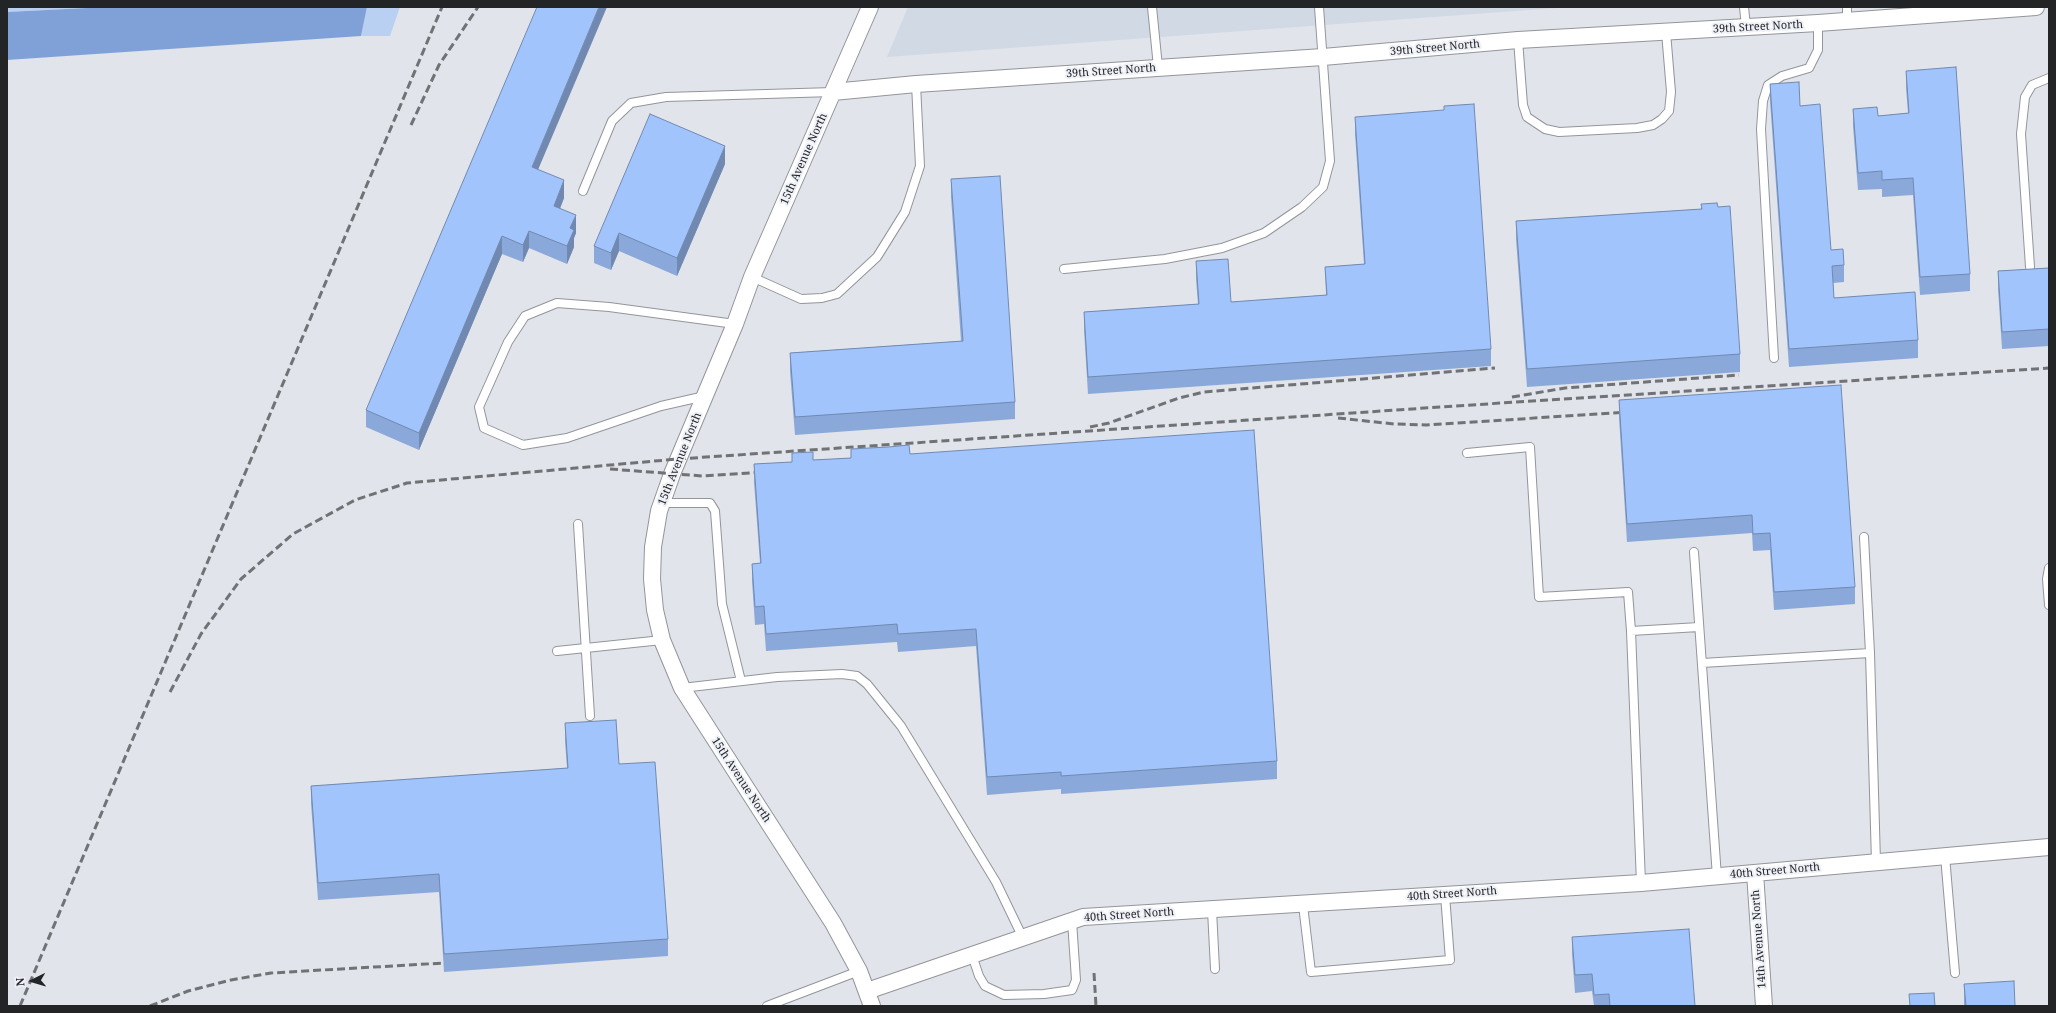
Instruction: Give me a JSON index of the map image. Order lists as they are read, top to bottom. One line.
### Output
{"streets":{"street":["39th Street North","15th Avenue North","40th Street North","14th Avenue North"]},"crossings":[["39th Street North","15th Avenue North"],["15th Avenue North","40th Street North"],["40th Street North","14th Avenue North"]],"north":"left"}
